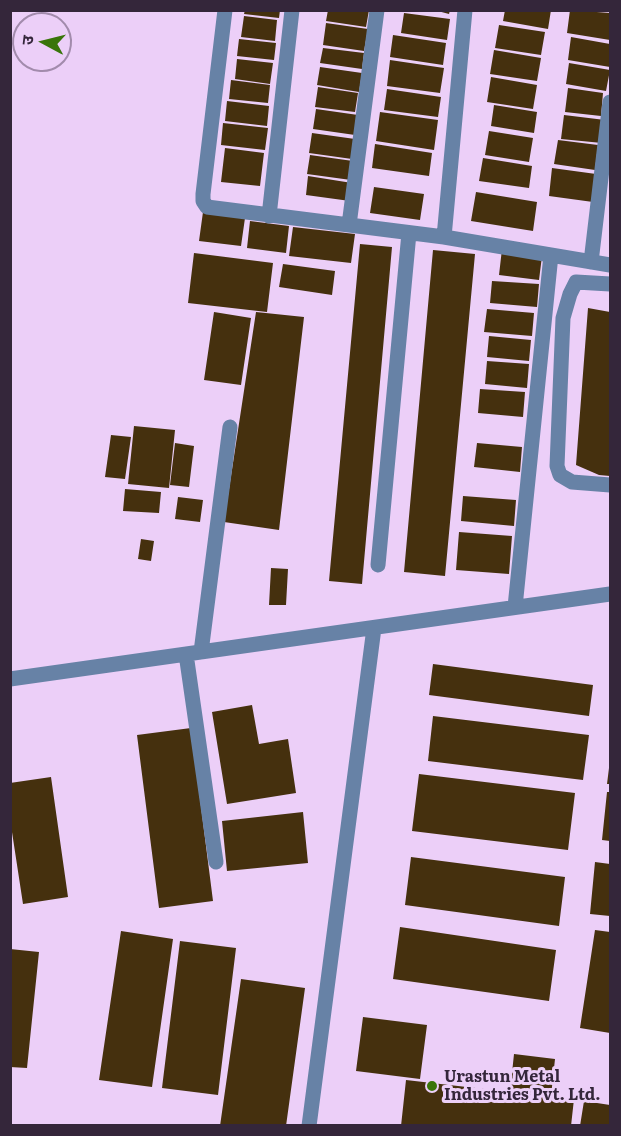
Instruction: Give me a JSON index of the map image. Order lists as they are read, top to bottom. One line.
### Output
{"places":["Urastun Metal Industries Pvt. Ltd."],"north":"left"}
